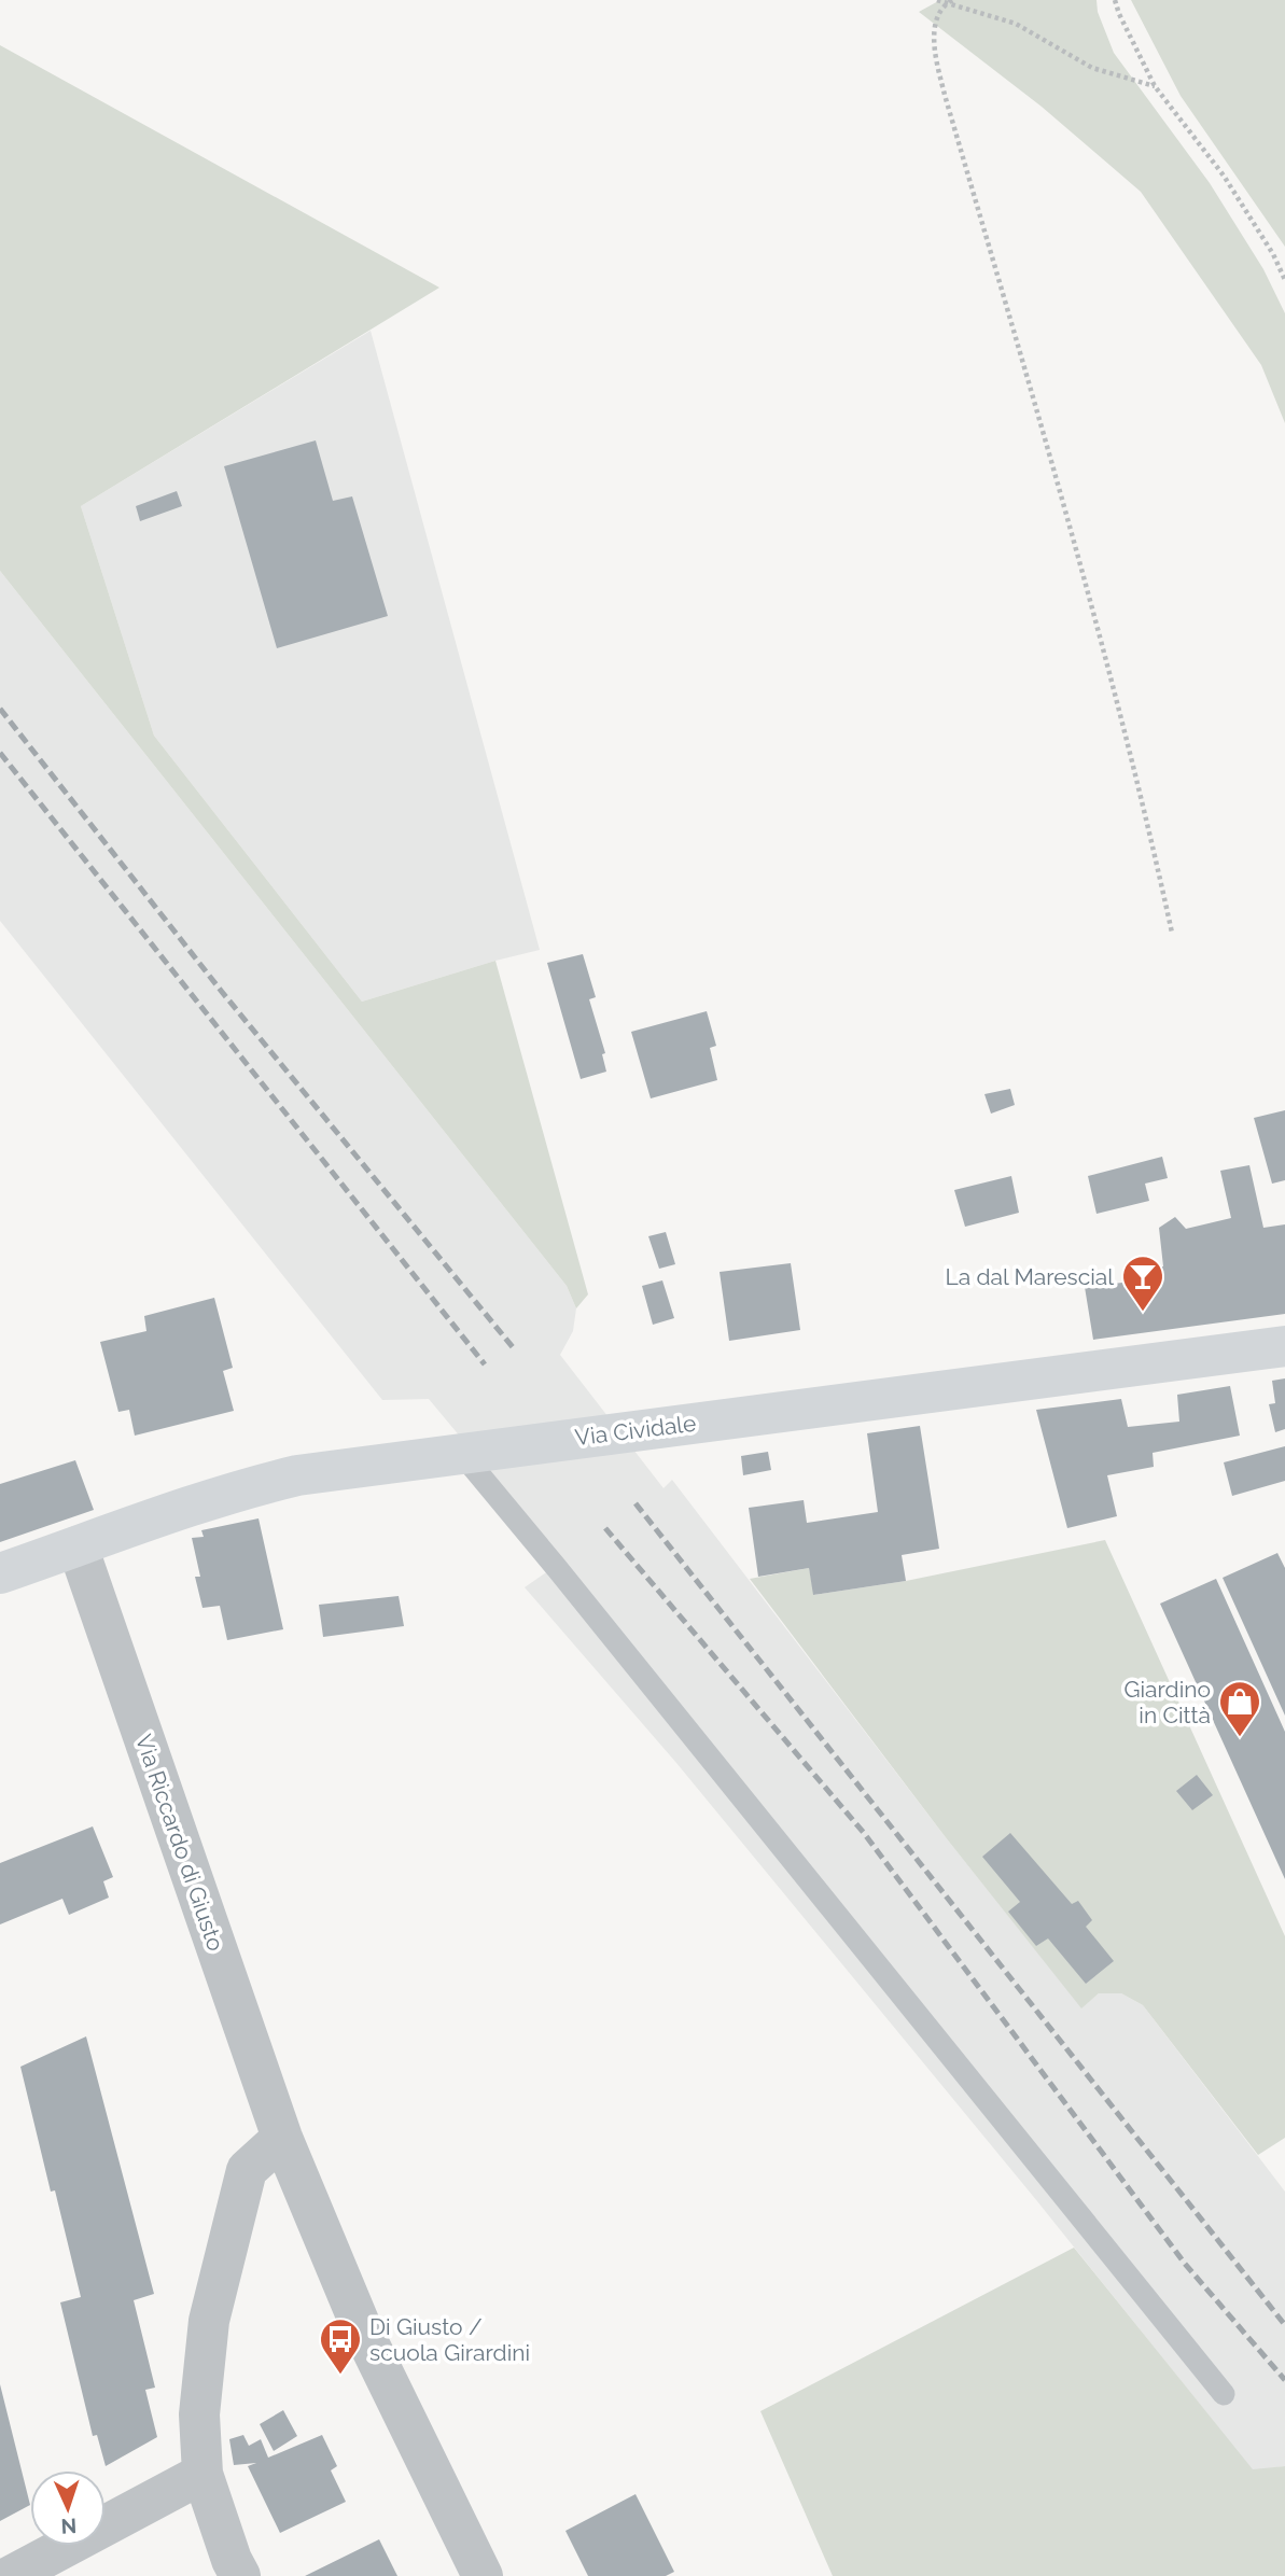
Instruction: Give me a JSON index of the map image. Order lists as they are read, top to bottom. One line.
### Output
{"streets":{"main road":["Via Cividale"],"street":["Via Riccardo di Giusto"]},"crossings":[["Via Cividale","Via Riccardo di Giusto"]],"places":{"bar":["La dal Marescial"],"shop":["Giardino in Città"],"bus stop":["Di Giusto / scuola Girardini"]},"north":"bottom"}
